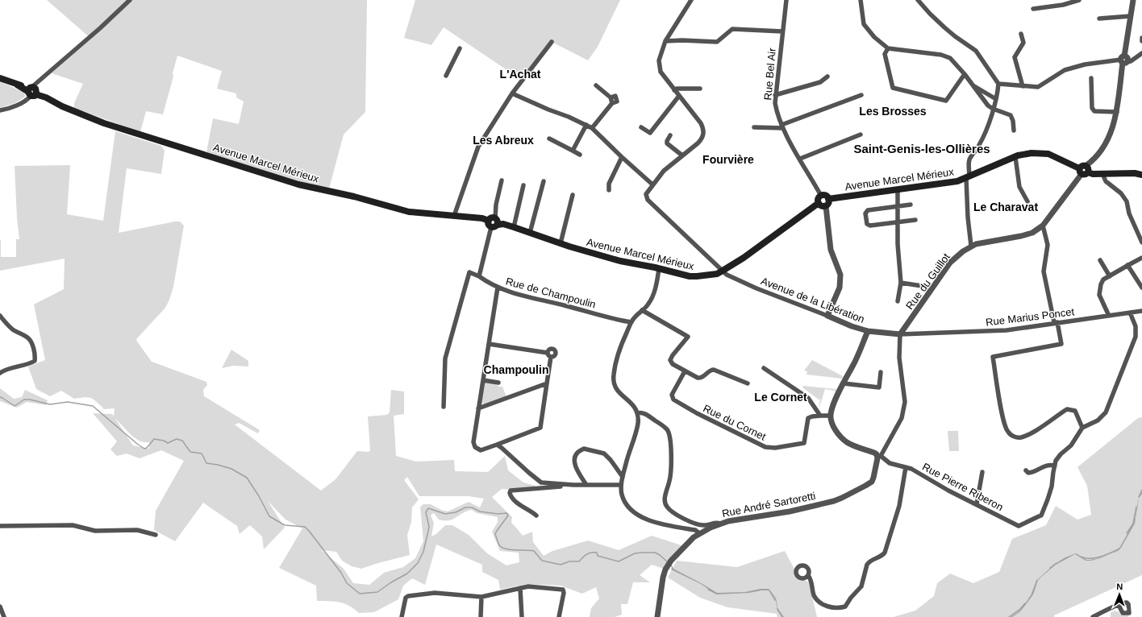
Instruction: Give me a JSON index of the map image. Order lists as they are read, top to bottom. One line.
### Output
{"streets":{"main road":["Avenue Marcel Mérieux"],"street":["Rue Bel Air","Rue du Guillot","Rue de Champoulin","Avenue de la Libération","Rue Marius Poncet","Rue du Cornet","Rue Pierre Riberon","Rue André Sartoretti"]},"crossings":[["Rue Bel Air","Avenue Marcel Mérieux"],["Avenue Marcel Mérieux","Rue du Guillot"],["Avenue Marcel Mérieux","Avenue de la Libération"],["Rue du Guillot","Avenue de la Libération"],["Rue du Guillot","Rue Marius Poncet"],["Avenue de la Libération","Rue Marius Poncet"],["Rue Pierre Riberon","Rue André Sartoretti"]],"districts":["L'Achat","Les Brosses","Les Abreux","Saint-Genis-les-Ollières","Fourvière","Le Charavat","Champoulin","Le Cornet"],"north":"top"}
